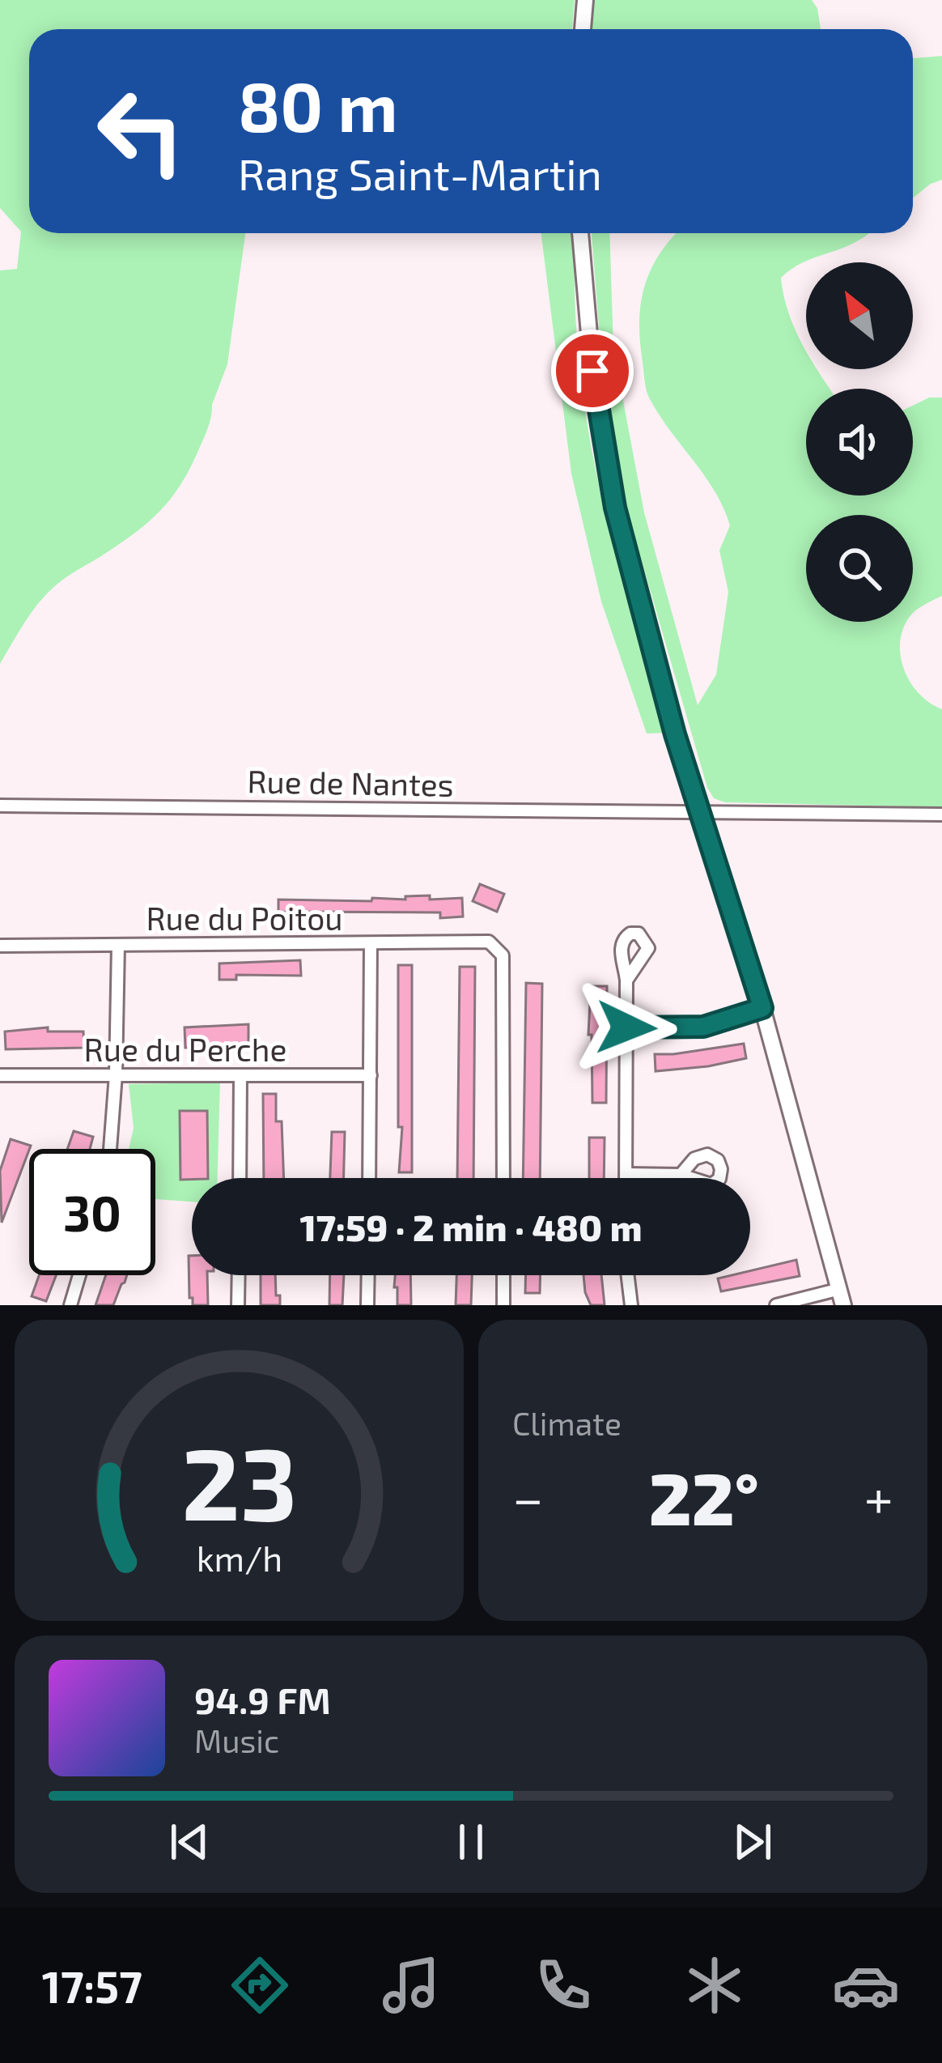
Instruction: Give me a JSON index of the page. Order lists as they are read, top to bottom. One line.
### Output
{"streets":{"street":["Rue de Nantes","Rue du Poitou","Rue du Perche"]},"north":"top left","page":{"turn":["80 m","Rang Saint-Martin"],"limit":"30","trip":"17:59 · 2 min · 480 m","tile":"Climate","heat":["−","22°","+"],"song":["94.9 FM","Music"],"tabs":"17:57","gauge":["23","km/h"]}}
